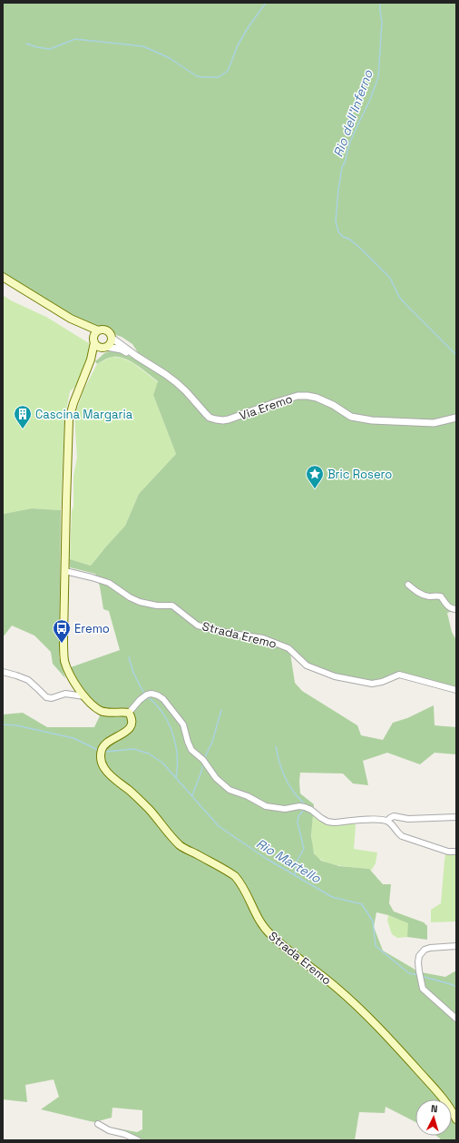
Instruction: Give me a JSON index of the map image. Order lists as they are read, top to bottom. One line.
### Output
{"streets":{"main road":["Strada Eremo"],"street":["Via Eremo"]},"water":["Rio dell'Inferno","Rio Martello"],"places":{"building":["Cascina Margaria"],"place":["Bric Rosero"],"bus stop":["Eremo"]},"north":"top"}
